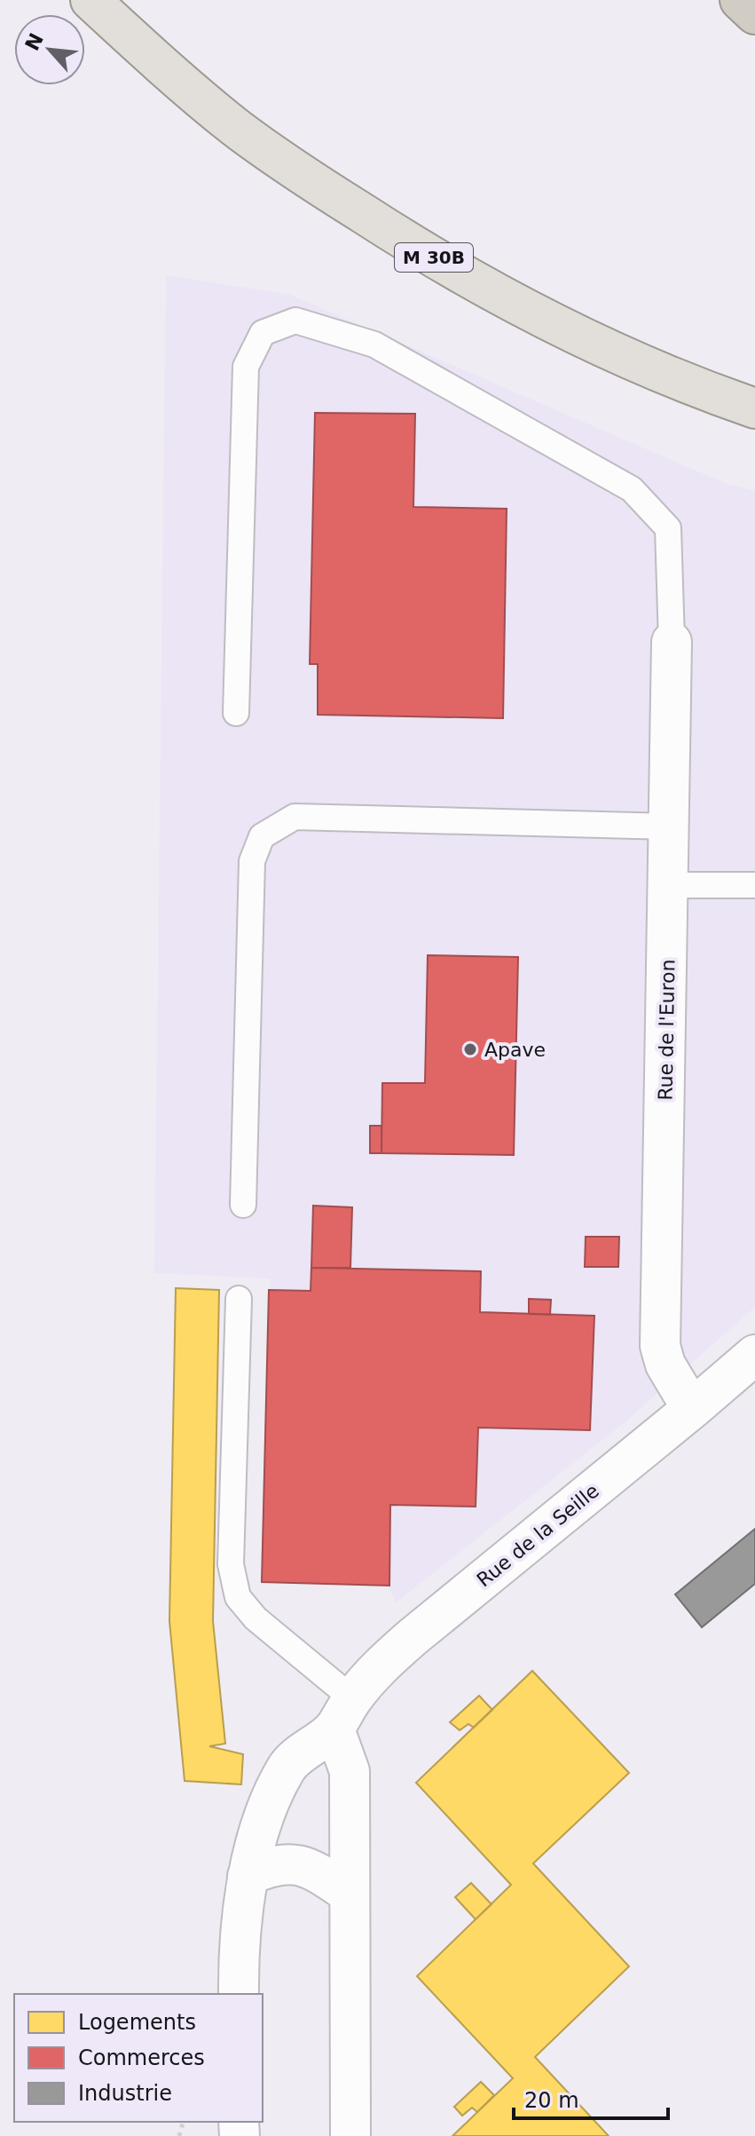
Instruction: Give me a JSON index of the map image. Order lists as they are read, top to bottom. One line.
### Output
{"streets":{"main road":["M 30B"],"street":["Rue de l'Euron","Rue de la Seille"]},"crossings":[["Rue de l'Euron","Rue de la Seille"]],"places":["Apave"],"legend":["Logements","Commerces","Industrie"],"scale_bar":"20 m","north":"top left"}
